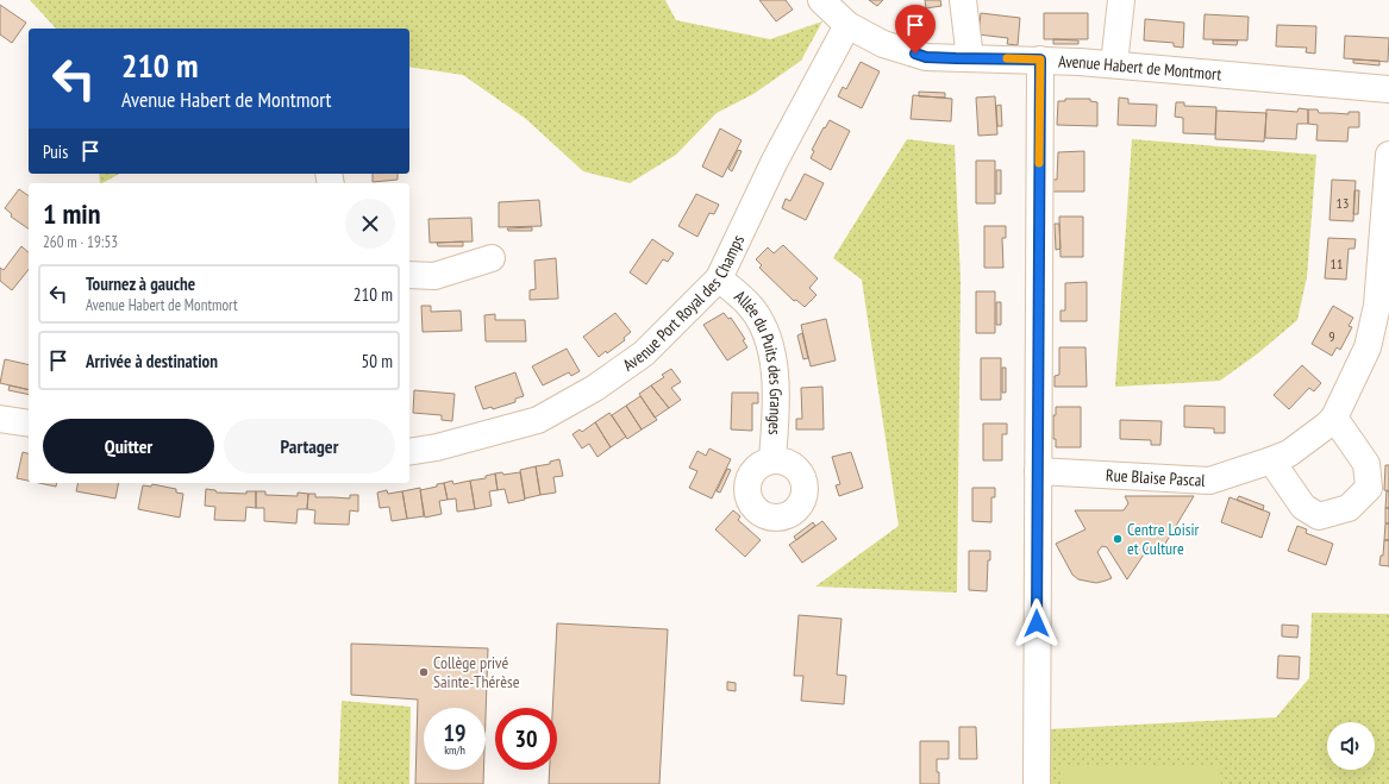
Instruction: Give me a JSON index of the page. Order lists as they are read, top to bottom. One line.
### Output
{"streets":{"street":["Avenue Habert de Montmort","Avenue Port Royal des Champs","Allée du Puits des Granges","Rue Blaise Pascal"]},"crossings":[["Avenue Habert de Montmort","Avenue Port Royal des Champs"],["Avenue Port Royal des Champs","Allée du Puits des Granges"]],"places":["Centre Loisir et Culture","Collège privé Sainte-Thérèse"],"house_numbers":["13","11","9"],"page":{"turn":["210 m","Avenue Habert de Montmort"],"then":"Puis","heading":["1 min","260 m · 19:53"],"list":[{"name":"Tournez à gauche","note":"Avenue Habert de Montmort","value":"210 m"},{"name":"Arrivée à destination","value":"50 m"}],"buttons":["Quitter","Partager"],"speed":"19 km/h","limit":"30"}}
